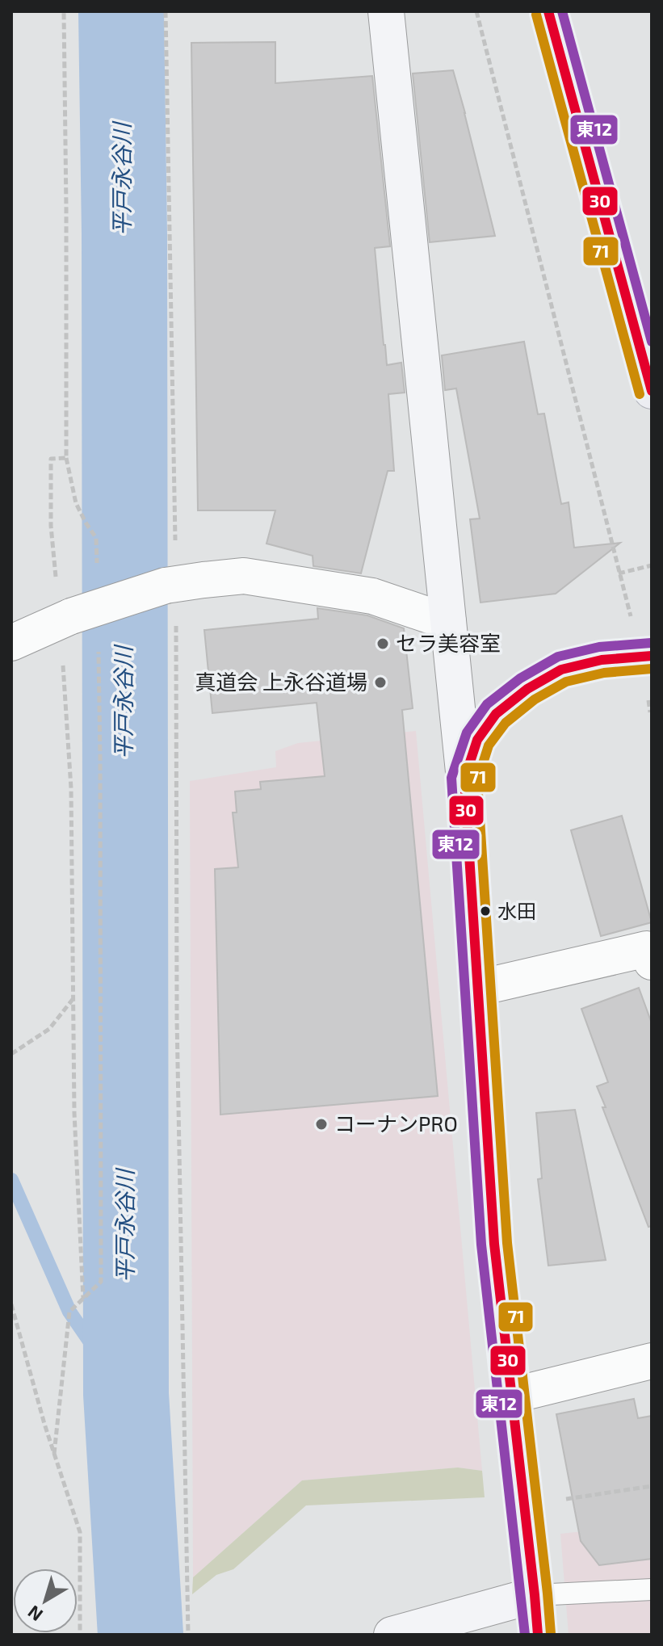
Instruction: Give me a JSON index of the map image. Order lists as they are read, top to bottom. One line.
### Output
{"water":["平戸永谷川"],"places":["セラ美容室","真道会 上永谷道場","水田","コーナンPRO"],"lines":["transit line 30","transit line 東12","transit line 71"],"north":"bottom left"}
